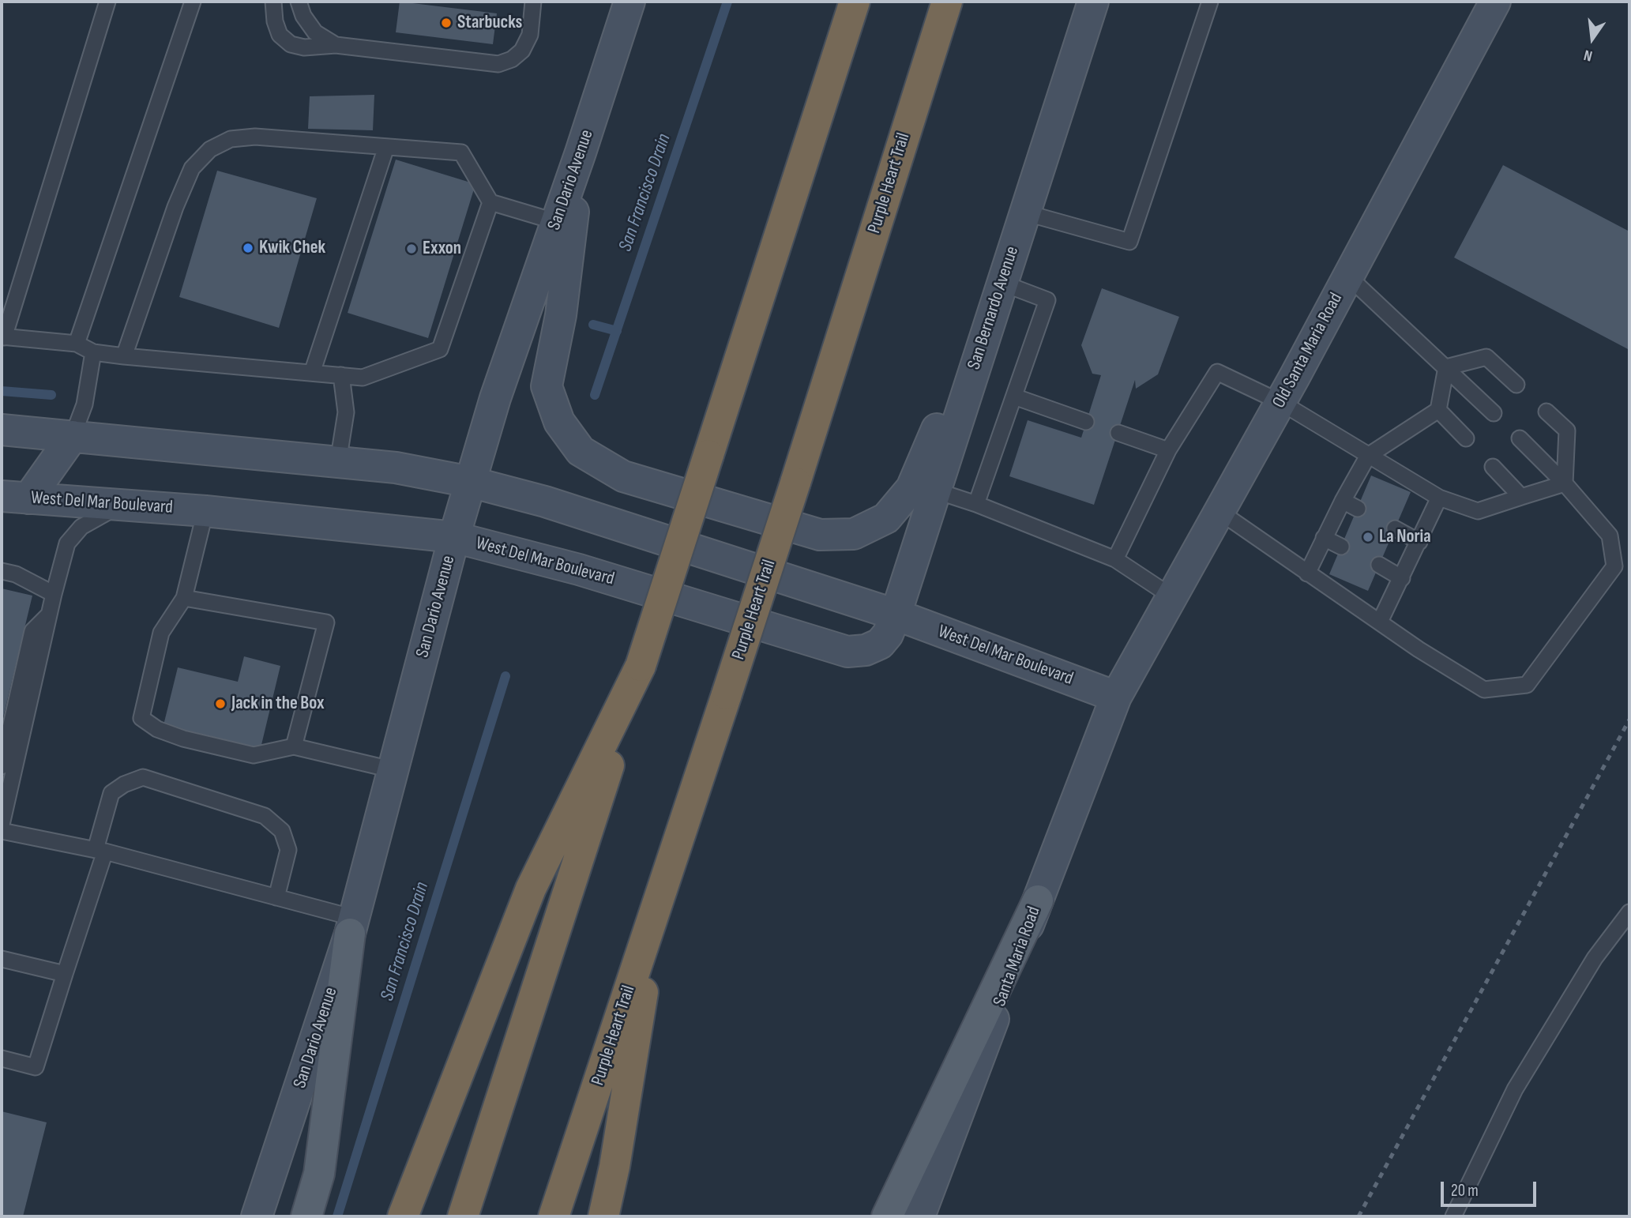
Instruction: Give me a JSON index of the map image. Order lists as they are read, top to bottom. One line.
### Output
{"streets":{"highway":["Purple Heart Trail"],"main road":["San Dario Avenue","San Bernardo Avenue","Old Santa Maria Road","West Del Mar Boulevard","Santa Maria Road"]},"crossings":[["San Dario Avenue","West Del Mar Boulevard"],["San Bernardo Avenue","West Del Mar Boulevard"],["Old Santa Maria Road","West Del Mar Boulevard"],["Old Santa Maria Road","Santa Maria Road"],["West Del Mar Boulevard","Santa Maria Road"]],"water":["San Francisco Drain"],"places":["Starbucks","Kwik Chek","Exxon","La Noria","Jack in the Box"],"scale_bar":"20 m","north":"bottom"}
